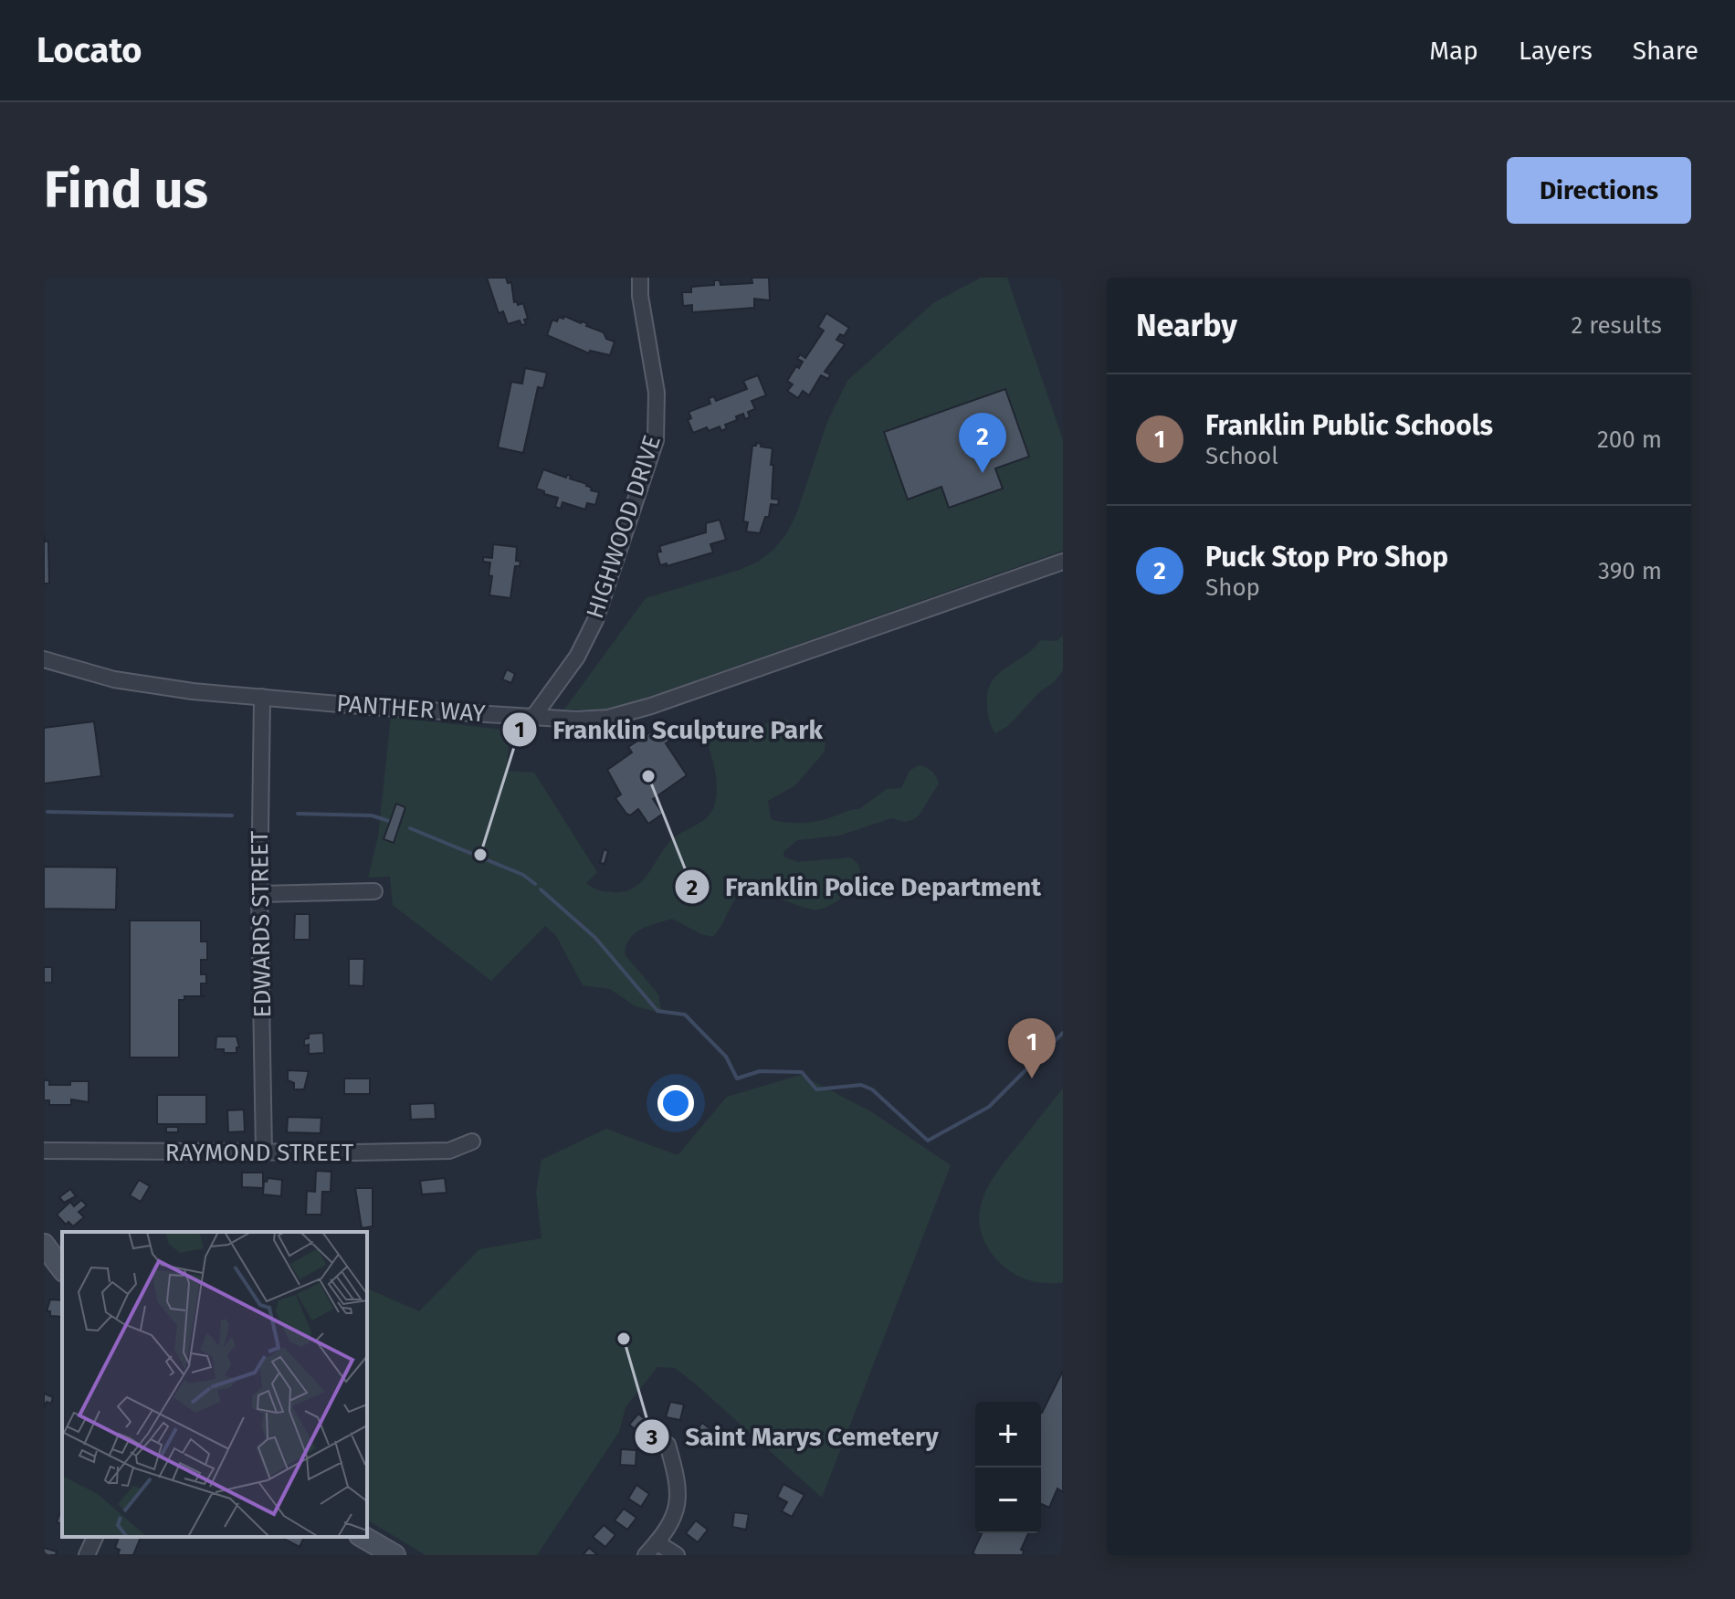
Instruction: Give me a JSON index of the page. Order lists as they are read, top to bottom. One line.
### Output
{"streets":{"street":["HIGHWOOD DRIVE","PANTHER WAY","EDWARDS STREET","RAYMOND STREET"]},"crossings":[["HIGHWOOD DRIVE","PANTHER WAY"],["PANTHER WAY","EDWARDS STREET"],["EDWARDS STREET","RAYMOND STREET"]],"places":["Franklin Police Department","Franklin Sculpture Park","Saint Marys Cemetery"],"page":{"header":"Locato","nav":["Map","Layers","Share"],"buttons":"Directions","title":"Find us","heading":["Nearby","2 results"],"list":[{"mark":"1","name":"Franklin Public Schools","note":"School","value":"200 m"},{"mark":"2","name":"Puck Stop Pro Shop","note":"Shop","value":"390 m"}],"pins":["2","1"],"map_buttons":["+","−"]}}
